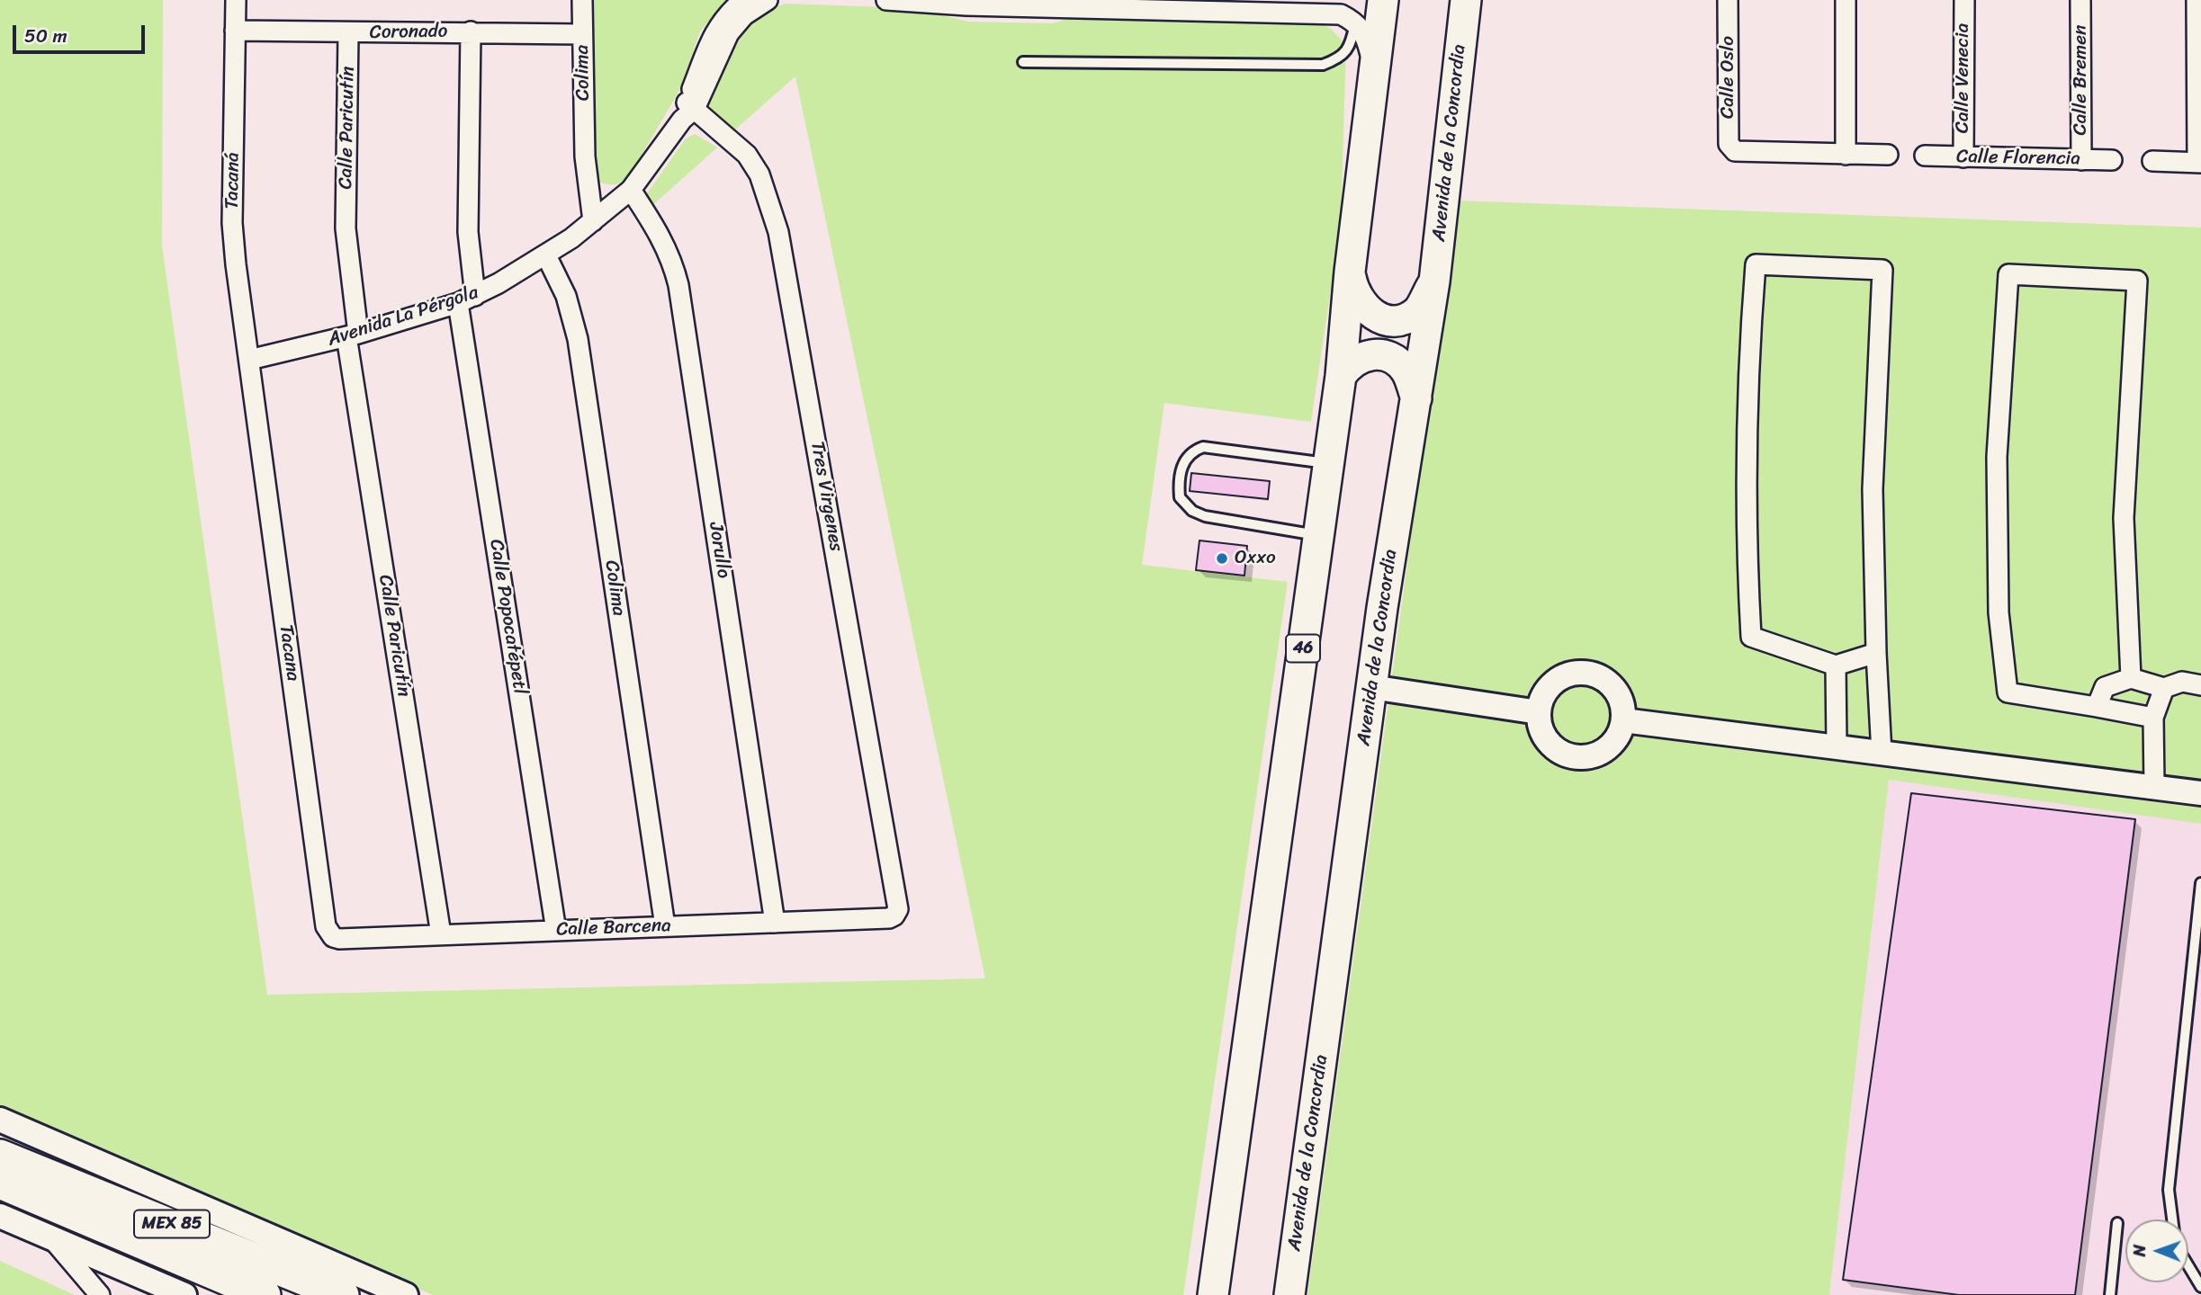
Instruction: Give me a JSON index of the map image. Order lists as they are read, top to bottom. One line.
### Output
{"streets":{"highway":["MEX 85"],"main road":["Avenida de la Concordia","46"],"street":["Coronado","Colima","Calle Oslo","Calle Venecia","Calle Bremen","Calle Paricutín","Calle Florencia","Tacaná","Avenida La Pérgola","Tres Virgenes","Jorullo","Calle Popocatépetl","Tacana","Calle Barcena"]},"crossings":[["Coronado","Colima"],["Coronado","Calle Paricutín"],["Coronado","Tacaná"],["Coronado","Calle Popocatépetl"],["Colima","Avenida La Pérgola"],["Colima","Calle Barcena"],["Calle Venecia","Calle Florencia"],["Calle Bremen","Calle Florencia"],["Calle Paricutín","Avenida La Pérgola"],["Calle Paricutín","Calle Barcena"],["Tacaná","Avenida La Pérgola"],["Tacaná","Tacana"],["Avenida La Pérgola","Tres Virgenes"],["Avenida La Pérgola","Jorullo"],["Avenida La Pérgola","Calle Popocatépetl"],["Avenida La Pérgola","Tacana"],["Tres Virgenes","Calle Barcena"],["Jorullo","Calle Barcena"],["Calle Popocatépetl","Calle Barcena"],["Tacana","Calle Barcena"]],"places":["Oxxo"],"scale_bar":"50 m","north":"left"}
